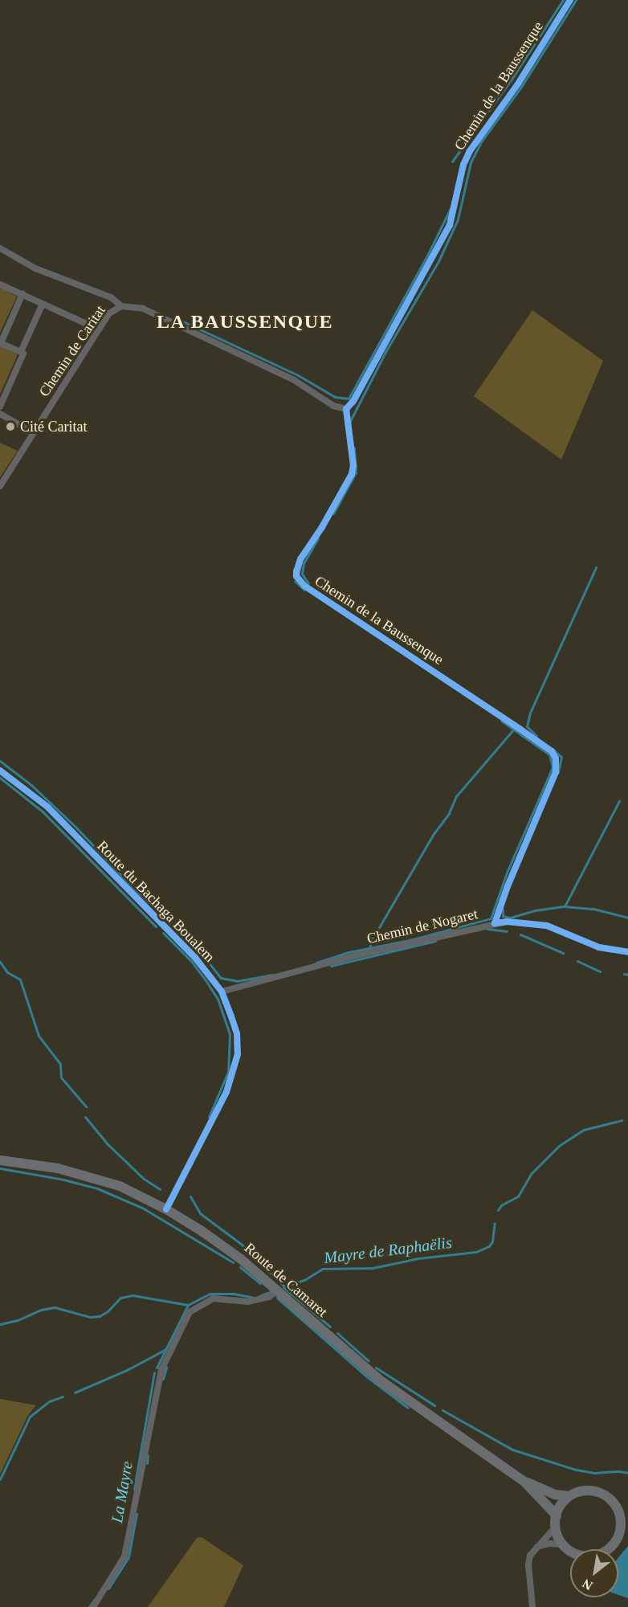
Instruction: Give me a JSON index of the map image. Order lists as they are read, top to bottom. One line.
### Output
{"streets":{"main road":["Route de Camaret"],"street":["Chemin de la Baussenque","Chemin de Caritat","Route du Bachaga Boualem","Chemin de Nogaret"]},"crossings":[["Chemin de la Baussenque","Chemin de Nogaret"],["Route du Bachaga Boualem","Chemin de Nogaret"],["Route du Bachaga Boualem","Route de Camaret"]],"districts":["LA BAUSSENQUE"],"water":["Mayre de Raphaëlis","La Mayre"],"places":["Cité Caritat"],"north":"bottom left"}
